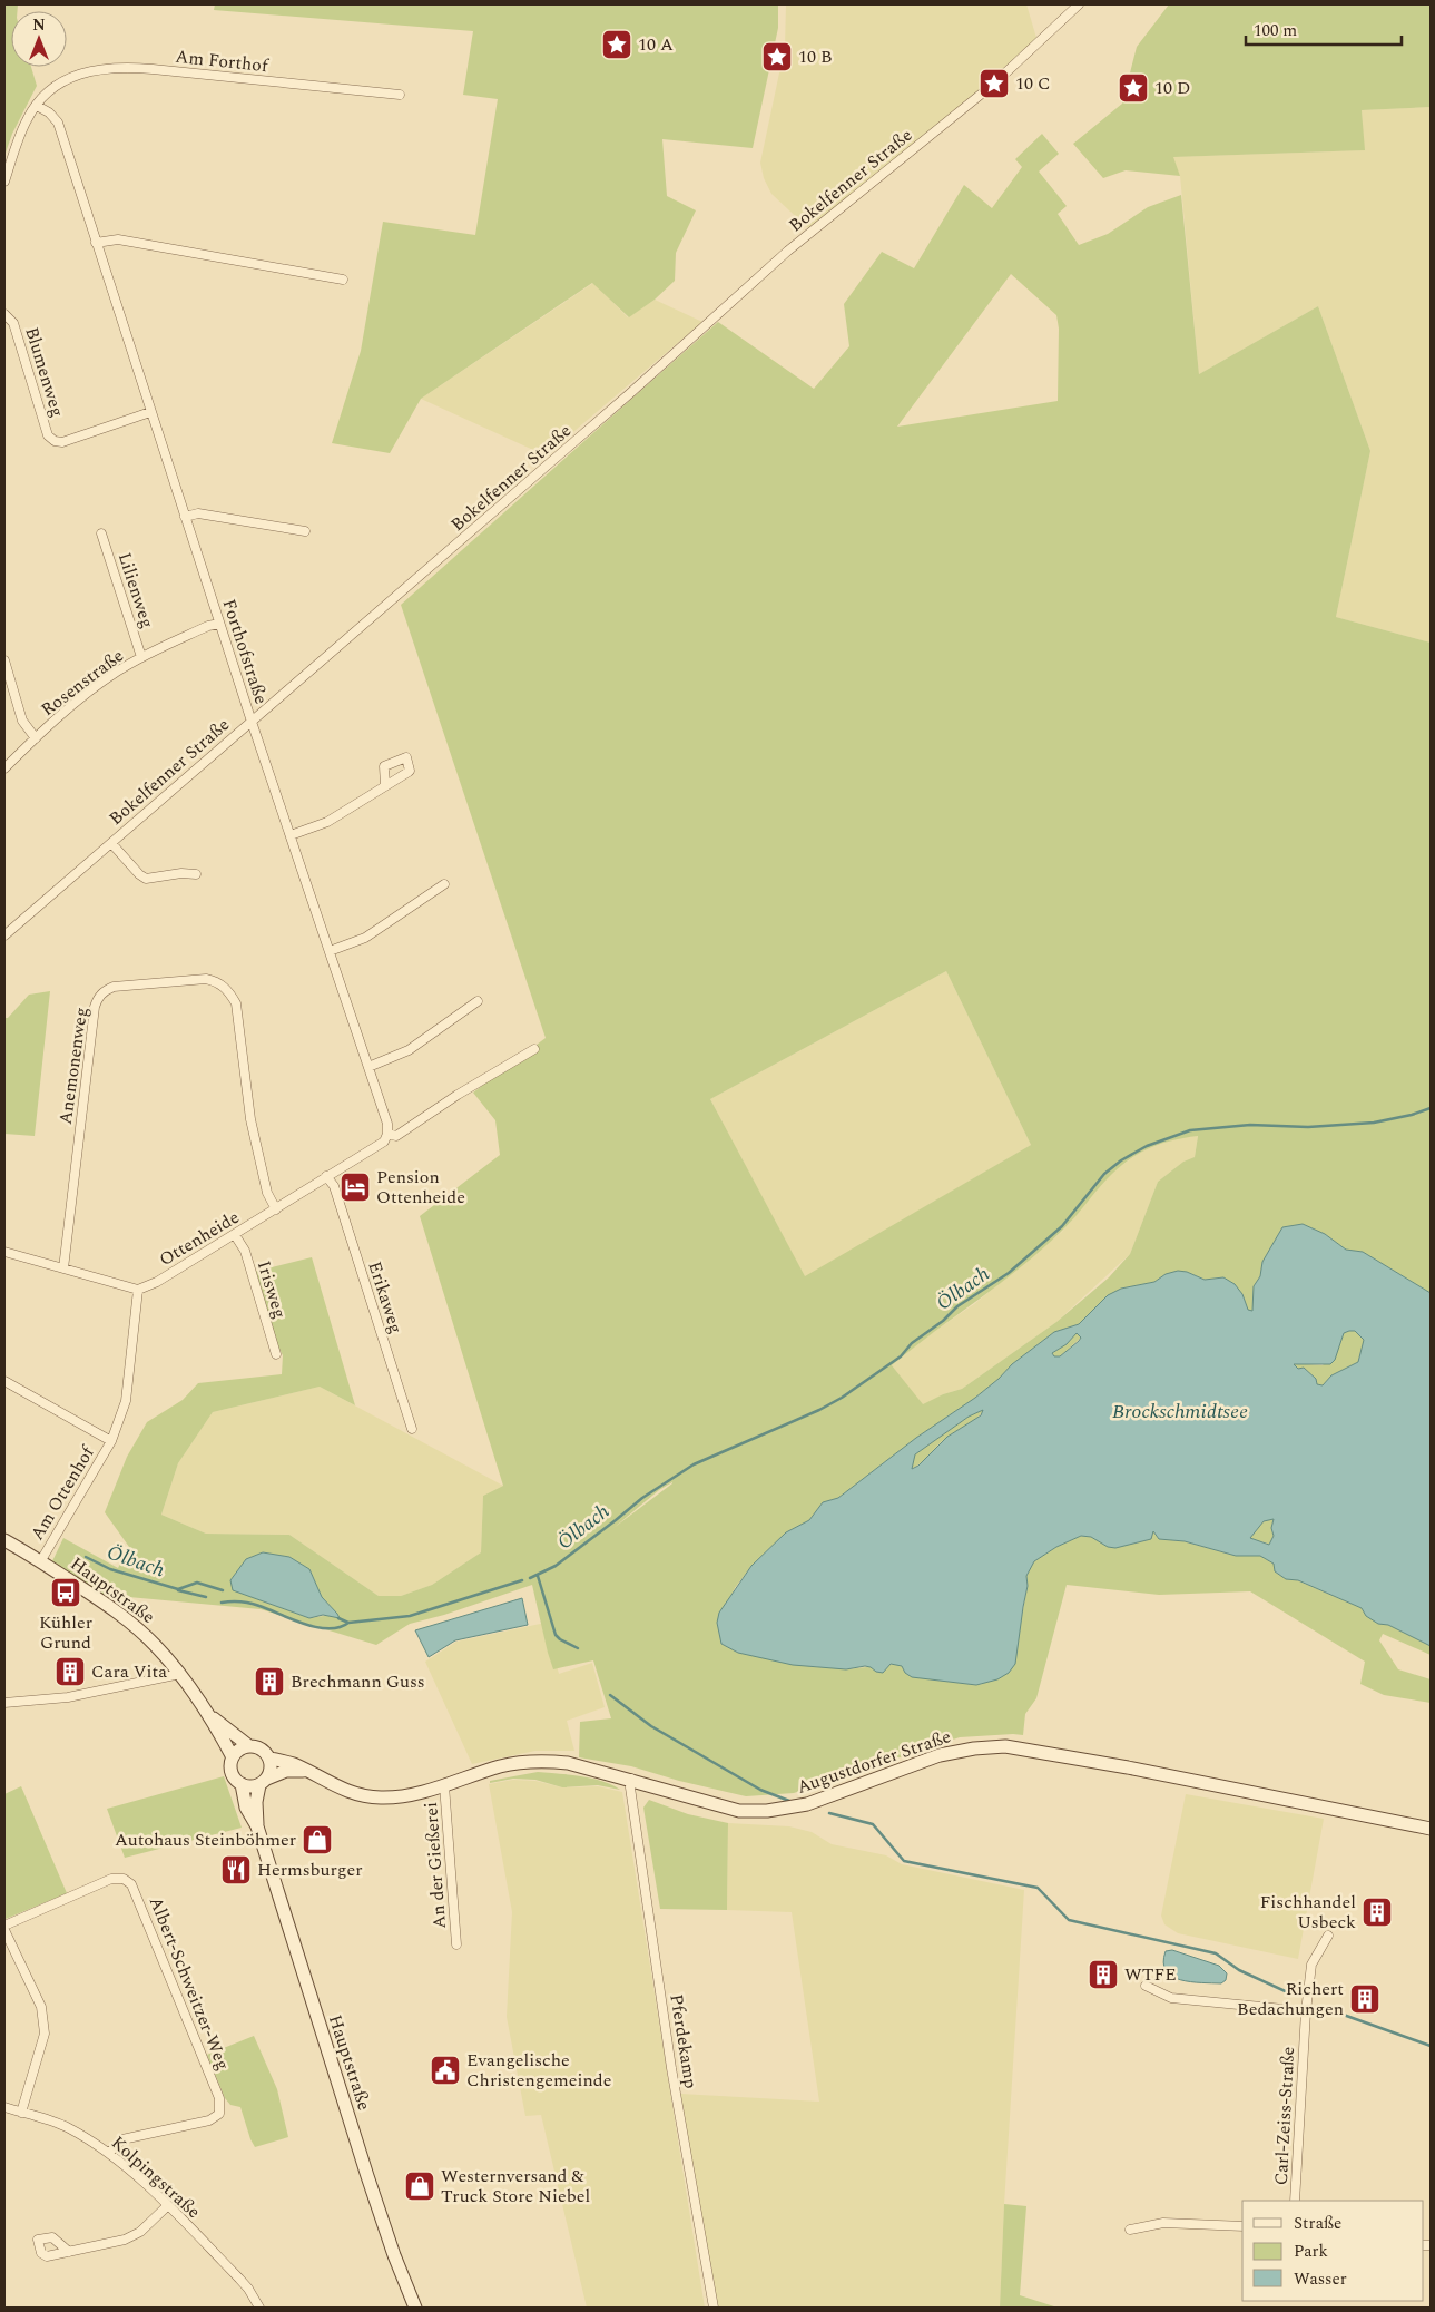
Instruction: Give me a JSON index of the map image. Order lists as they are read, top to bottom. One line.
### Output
{"streets":{"main road":["Hauptstraße","Augustdorfer Straße"],"street":["Am Forthof","Bokelfenner Straße","Blumenweg","Lilienweg","Forthofstraße","Rosenstraße","Anemonenweg","Ottenheide","Irisweg","Erikaweg","Am Ottenhof","An der Gießerei","Albert-Schweitzer-Weg","Pferdekamp","Carl-Zeiss-Straße","Kolpingstraße"]},"crossings":[["Am Forthof","Forthofstraße"],["Bokelfenner Straße","Forthofstraße"],["Blumenweg","Forthofstraße"],["Lilienweg","Rosenstraße"],["Forthofstraße","Rosenstraße"],["Anemonenweg","Ottenheide"],["Ottenheide","Irisweg"],["Ottenheide","Erikaweg"],["Ottenheide","Am Ottenhof"],["Am Ottenhof","Hauptstraße"],["Hauptstraße","Augustdorfer Straße"],["Augustdorfer Straße","An der Gießerei"],["Augustdorfer Straße","Pferdekamp"],["Albert-Schweitzer-Weg","Kolpingstraße"]],"water":["Ölbach","Brockschmidtsee"],"places":{"place":["10 A","10 B","10 C","10 D"],"hotel":["Pension Ottenheide"],"bus stop":["Kühler Grund"],"building":["Cara Vita","Brechmann Guss","Fischhandel Usbeck","WTFE","Richert Bedachungen"],"shop":["Autohaus Steinböhmer","Westernversand & Truck Store Niebel"],"restaurant":["Hermsburger"],"public building":["Evangelische Christengemeinde"]},"legend":["Straße","Park","Wasser"],"scale_bar":"100 m","north":"top"}
